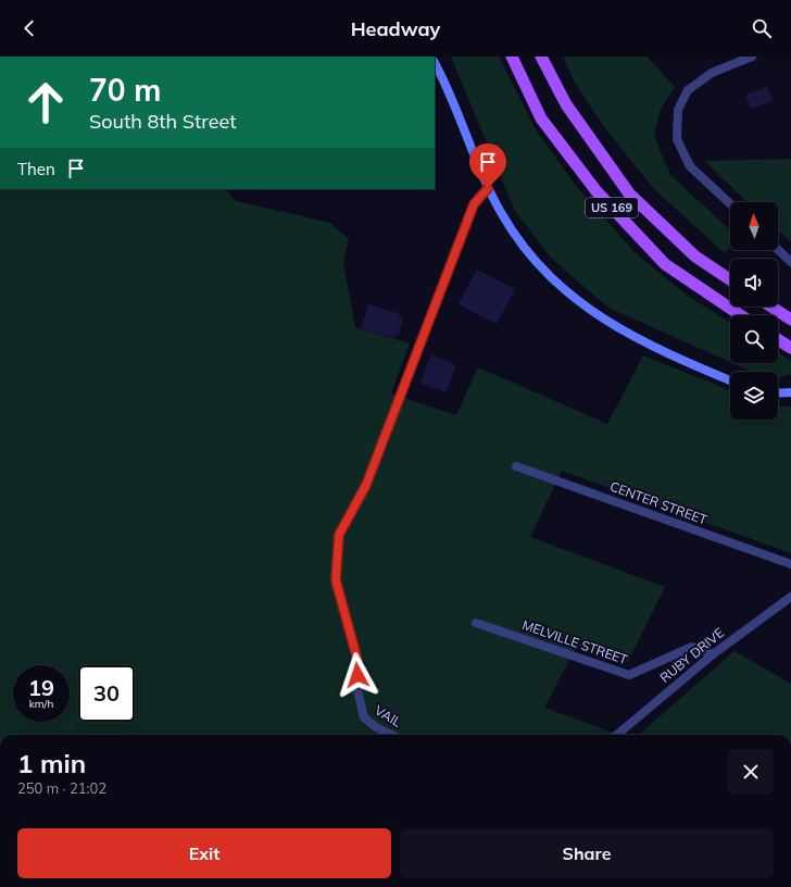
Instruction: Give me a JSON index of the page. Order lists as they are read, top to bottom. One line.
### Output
{"streets":{"main road":["US 169"],"street":["CENTER STREET","MELVILLE STREET","RUBY DRIVE","VAIL"]},"crossings":[["MELVILLE STREET","RUBY DRIVE"]],"north":"top","page":{"header":"Headway","turn":["70 m","South 8th Street"],"then":"Then","speed":"19 km/h","limit":"30","heading":["1 min","250 m · 21:02"],"buttons":["Exit","Share"]}}
